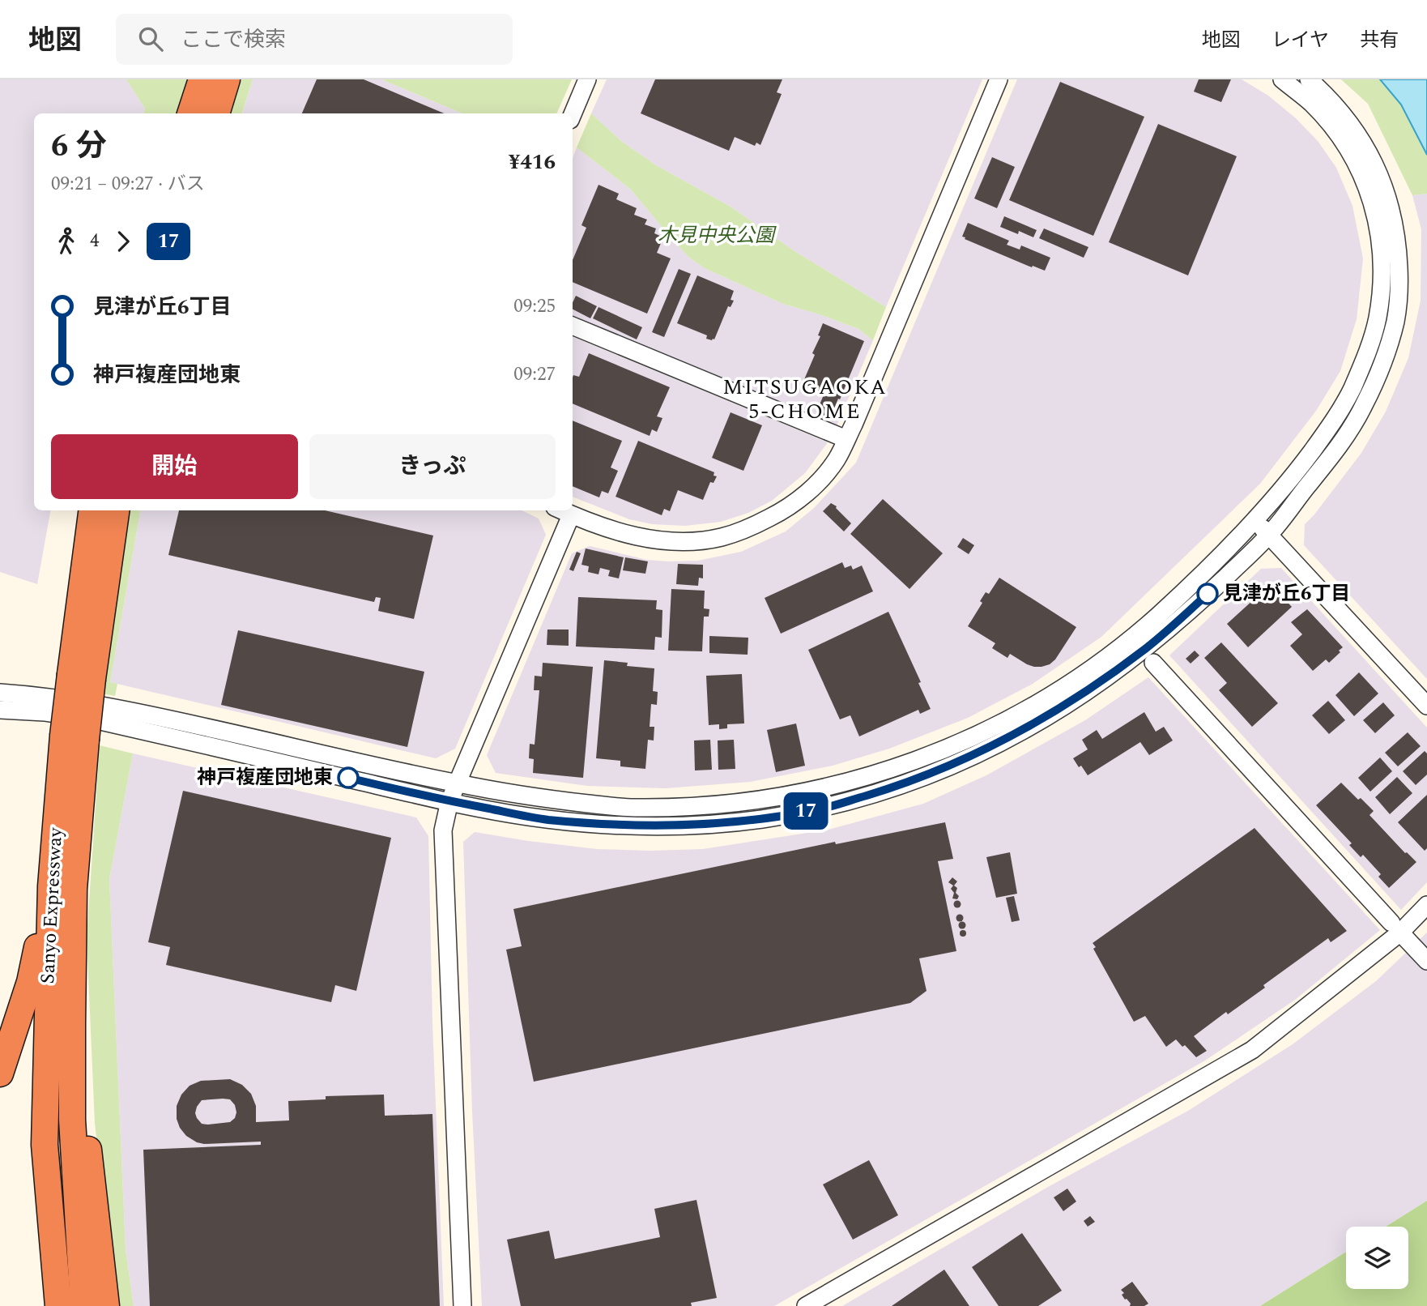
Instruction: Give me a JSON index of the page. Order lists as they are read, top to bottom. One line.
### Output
{"streets":{"highway":["Sanyo Expressway"]},"districts":["MITSUGAOKA 5-CHOME"],"parks":["木見中央公園"],"places":["見津が丘6丁目","神戸複産団地東"],"lines":["bus line 17"],"page":{"header":"地図","search":"ここで検索","nav":["地図","レイヤ","共有"],"on_map":"17","heading":["6 分","09:21 – 09:27 · バス","¥416"],"legs":["4","17"],"list":[{"name":"見津が丘6丁目","value":"09:25"},{"name":"神戸複産団地東","value":"09:27"}],"buttons":["開始","きっぷ"]}}
